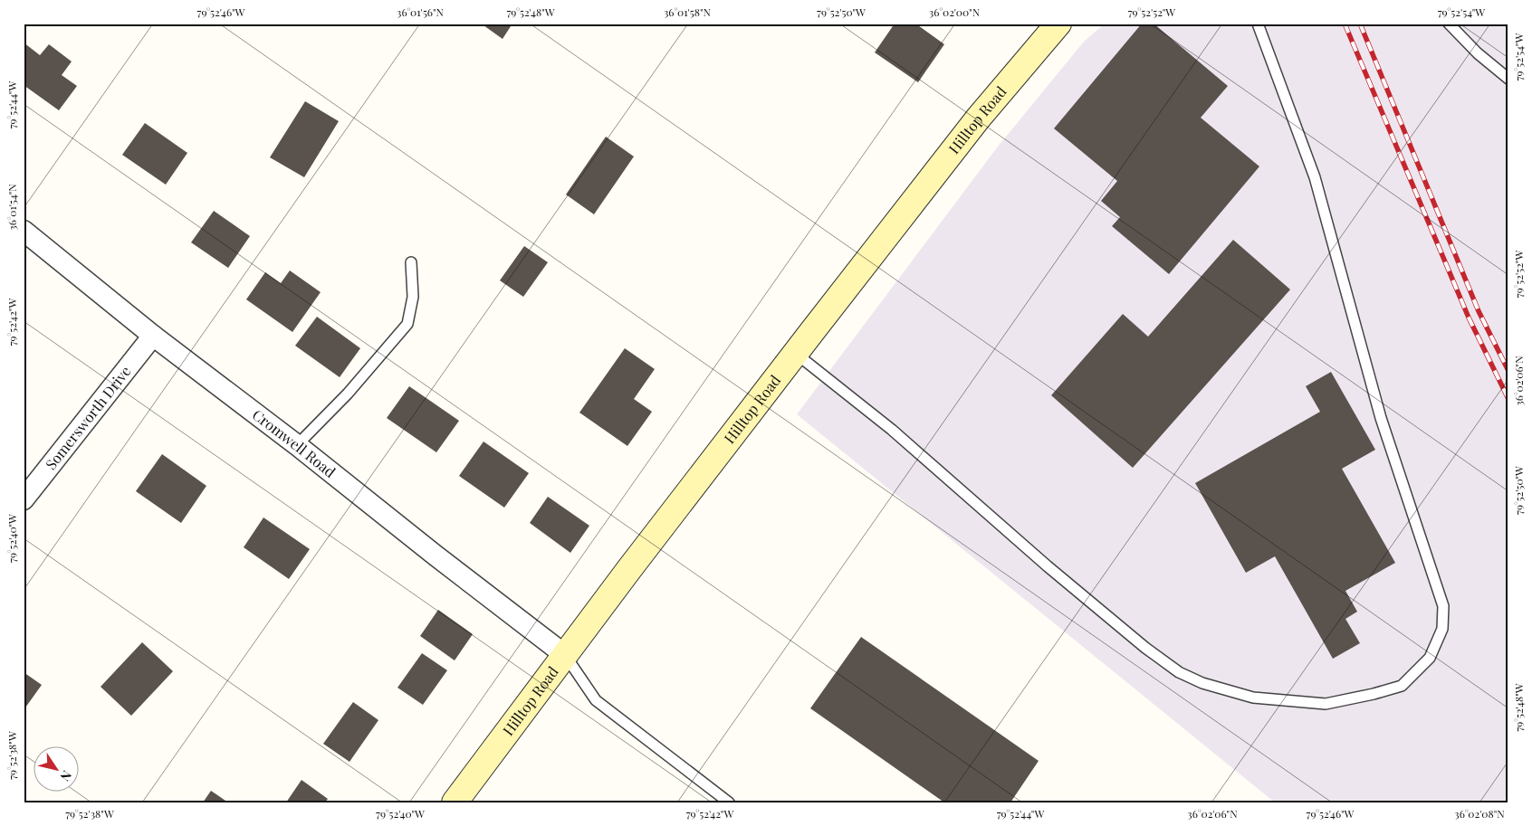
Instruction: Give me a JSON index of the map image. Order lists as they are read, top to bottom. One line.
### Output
{"streets":{"main road":["Hilltop Road"],"street":["Somersworth Drive","Cromwell Road"]},"crossings":[["Hilltop Road","Cromwell Road"],["Somersworth Drive","Cromwell Road"]],"north":"bottom right","coordinates":["79°52'46\"W","36°01'56\"N","79°52'48\"W","36°01'58\"N","79°52'50\"W","36°02'00\"N","79°52'52\"W","79°52'54\"W","79°52'44\"W","36°01'54\"N","79°52'42\"W","36°02'06\"N","79°52'40\"W","79°52'38\"W","36°02'08\"N"]}
